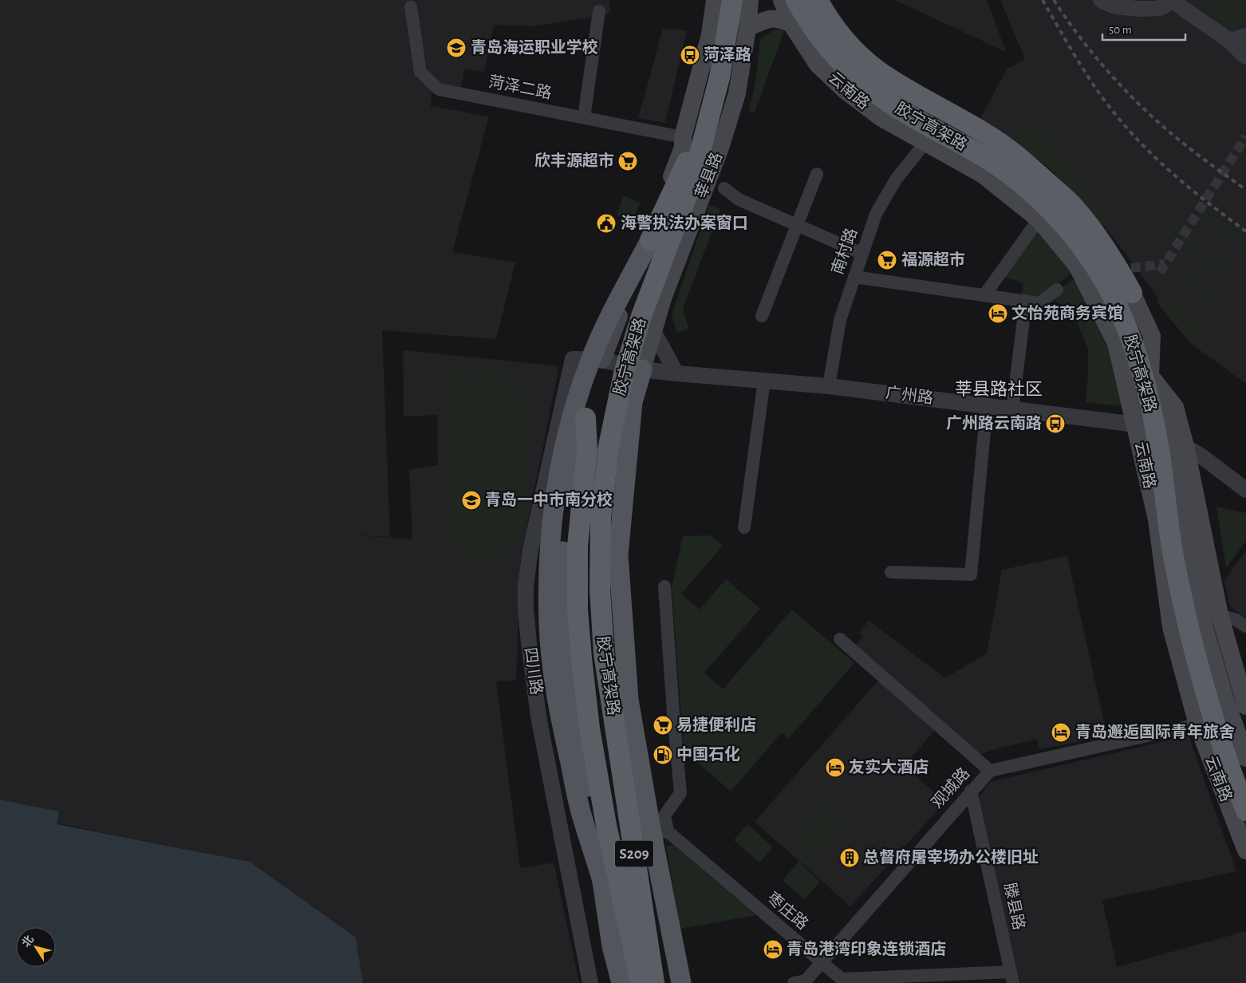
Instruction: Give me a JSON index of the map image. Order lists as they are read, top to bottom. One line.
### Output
{"streets":{"highway":["胶宁高架路","S209"],"main road":["云南路","莘县路"],"street":["菏泽二路","南村路","广州路","四川路","观城路","滕县路","枣庄路"]},"crossings":[["云南路","南村路"],["云南路","广州路"],["云南路","观城路"],["莘县路","广州路"],["南村路","广州路"],["广州路","四川路"],["观城路","滕县路"],["观城路","枣庄路"],["滕县路","枣庄路"]],"districts":["莘县路社区"],"places":{"school or university":["青岛海运职业学校","青岛一中市南分校"],"bus stop":["菏泽路","广州路云南路"],"supermarket":["欣丰源超市","福源超市","易捷便利店"],"public building":["海警执法办案窗口"],"hotel":["文怡苑商务宾馆","青岛邂逅国际青年旅舍","友实大酒店","青岛港湾印象连锁酒店"],"fuel station":["中国石化"],"building":["总督府屠宰场办公楼旧址"]},"scale_bar":"50 m","north":"top left"}
